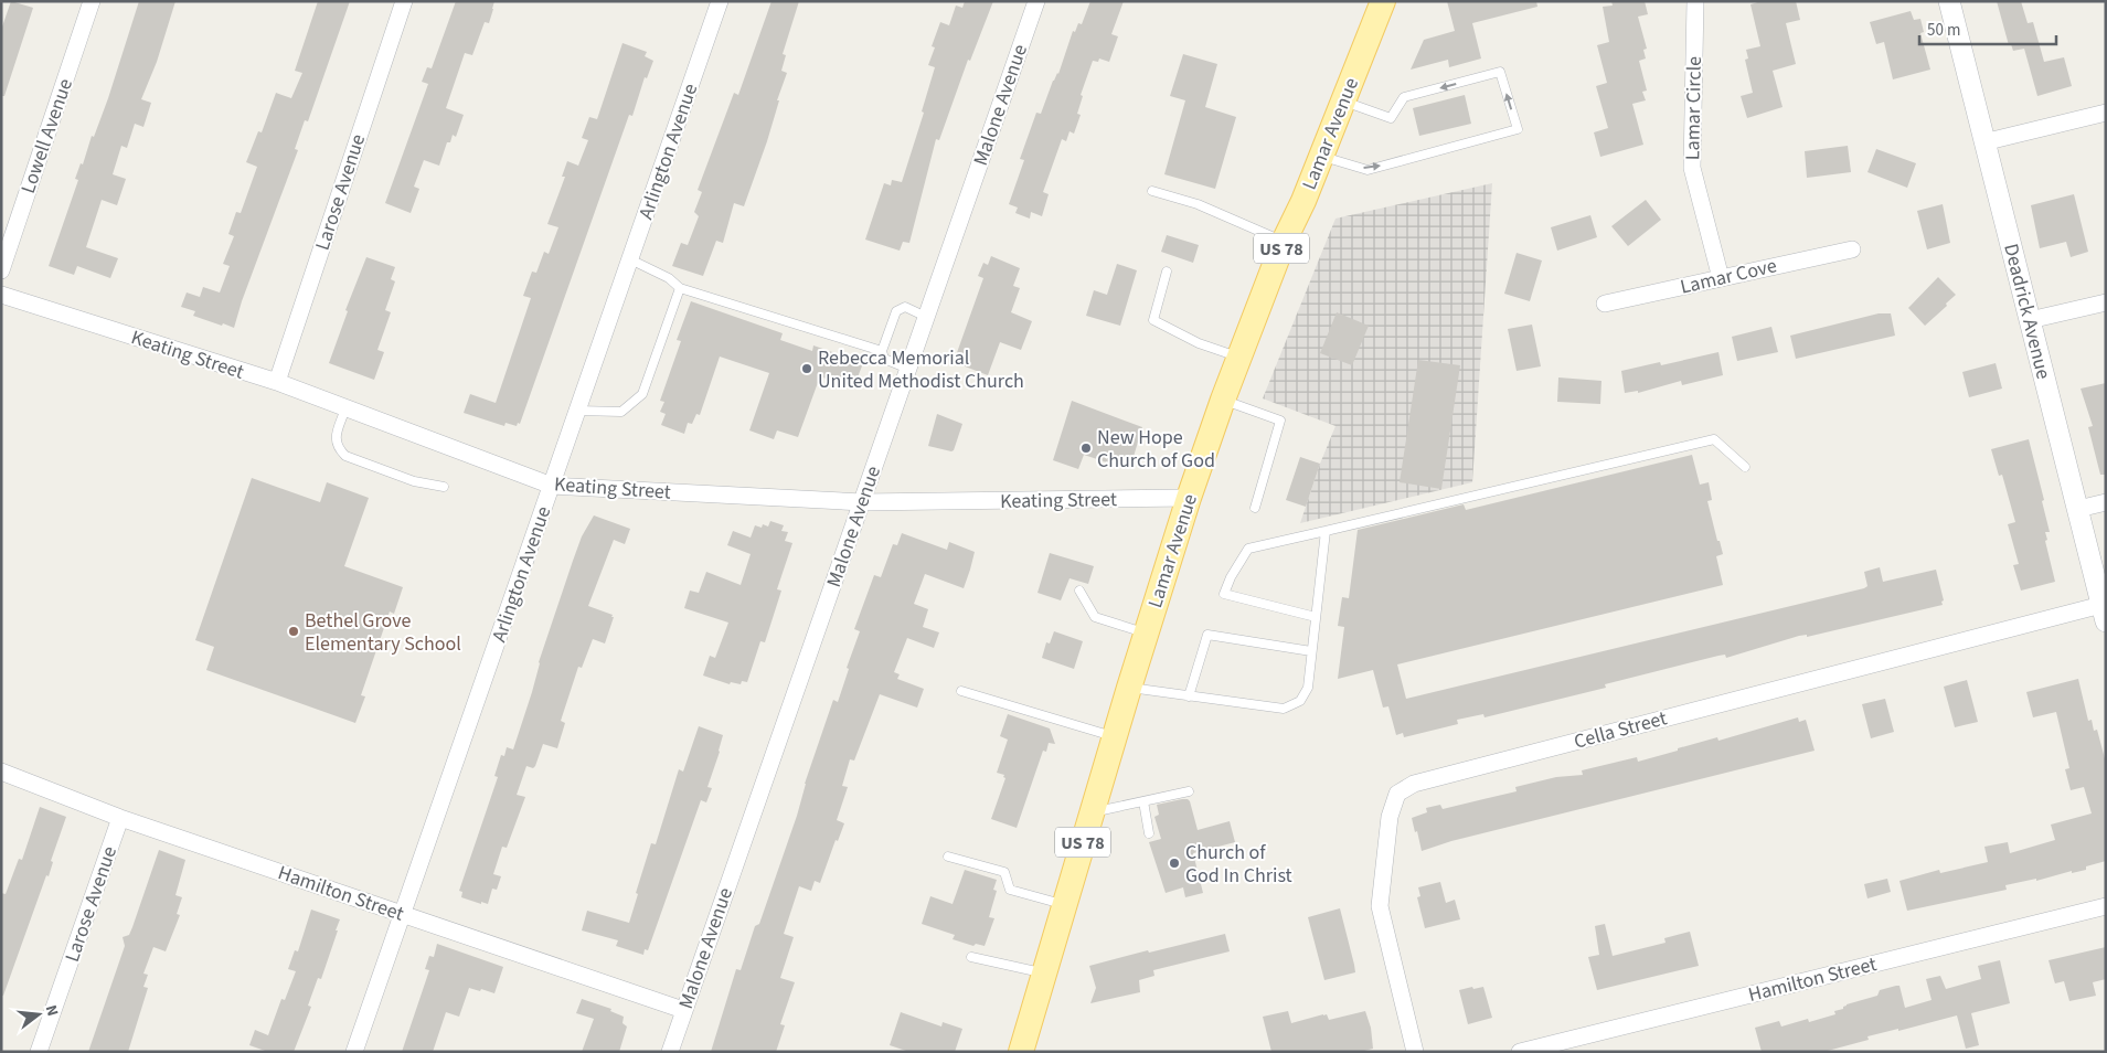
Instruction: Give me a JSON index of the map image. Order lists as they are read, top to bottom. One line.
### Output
{"streets":{"main road":["Lamar Avenue","US 78"],"street":["Malone Avenue","Lamar Circle","Lowell Avenue","Arlington Avenue","Larose Avenue","Lamar Cove","Deadrick Avenue","Keating Street","Cella Street","Hamilton Street"]},"crossings":[["Malone Avenue","Keating Street"],["Malone Avenue","Hamilton Street"],["Lamar Circle","Lamar Cove"],["Lamar Avenue","Keating Street"],["Arlington Avenue","Keating Street"],["Arlington Avenue","Hamilton Street"],["Larose Avenue","Keating Street"],["Larose Avenue","Hamilton Street"],["Deadrick Avenue","Cella Street"]],"places":["Rebecca Memorial United Methodist Church","New Hope Church of God","Bethel Grove Elementary School","Church of God In Christ"],"scale_bar":"50 m","north":"right"}
